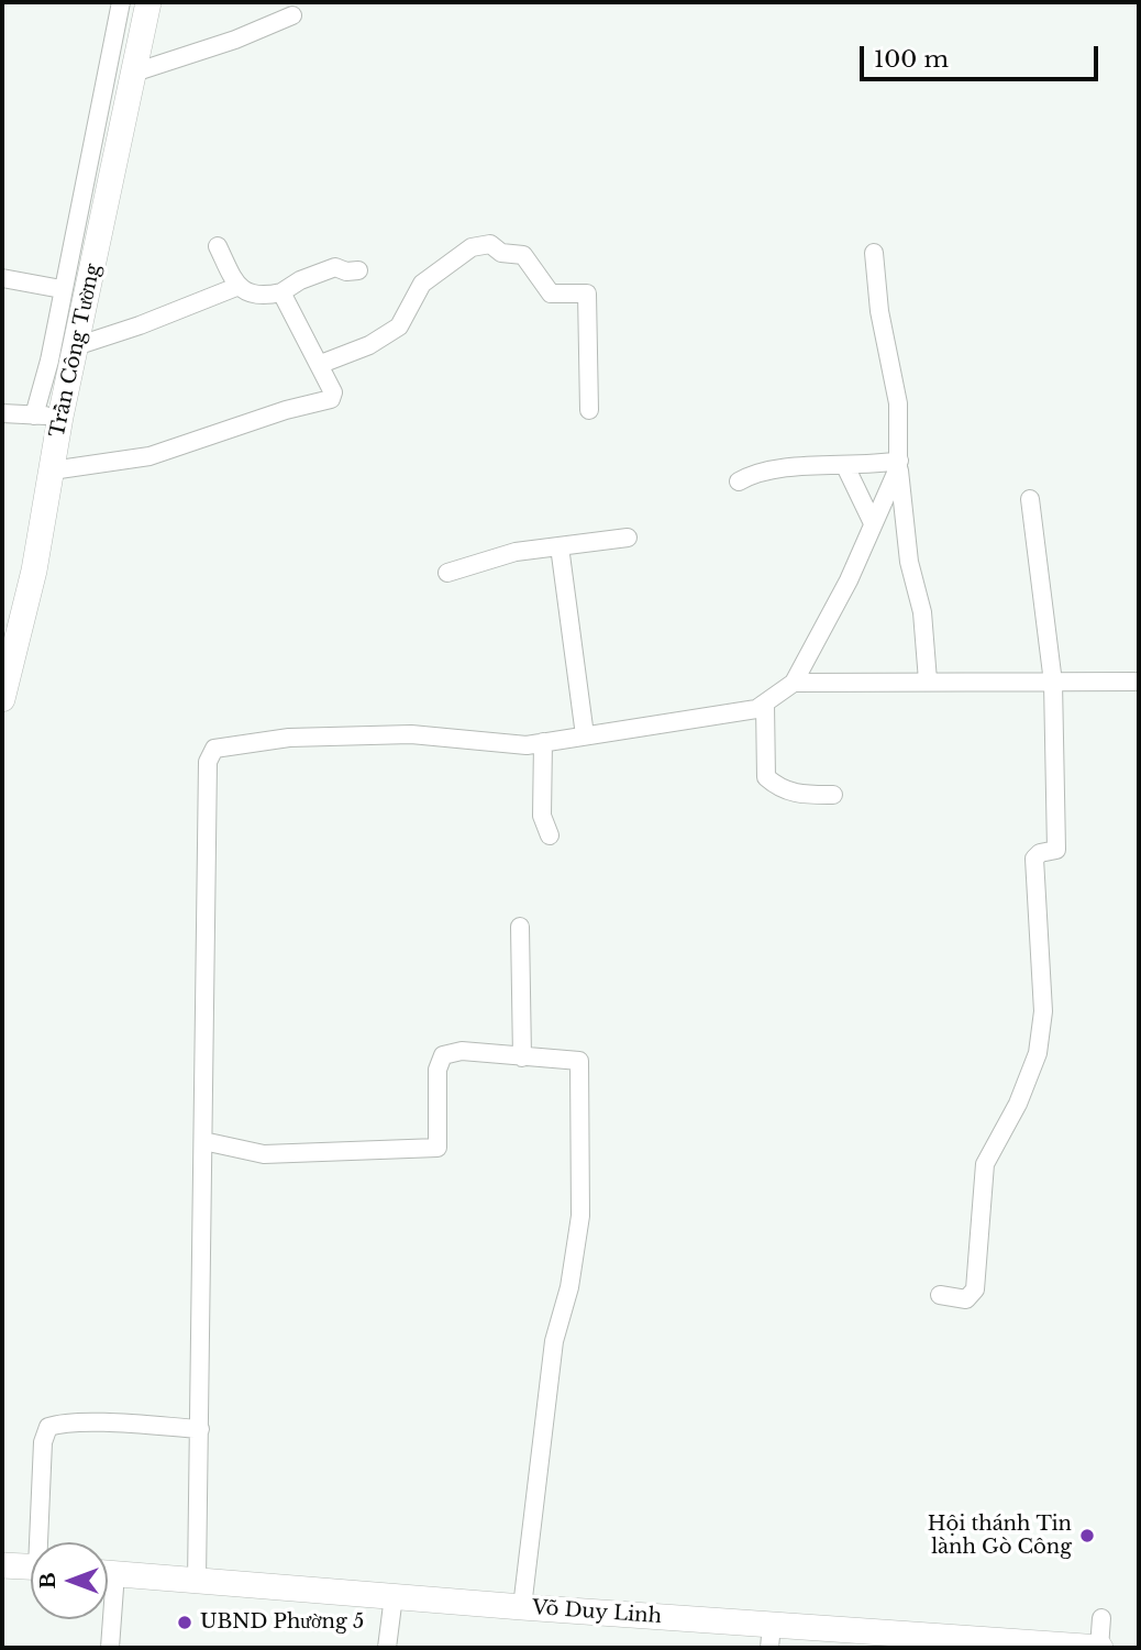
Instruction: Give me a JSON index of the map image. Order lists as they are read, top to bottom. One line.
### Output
{"streets":{"street":["Trần Công Tường","Võ Duy Linh"]},"places":["Hội thánh Tin lành Gò Công","UBND Phường 5"],"scale_bar":"100 m","north":"left"}
